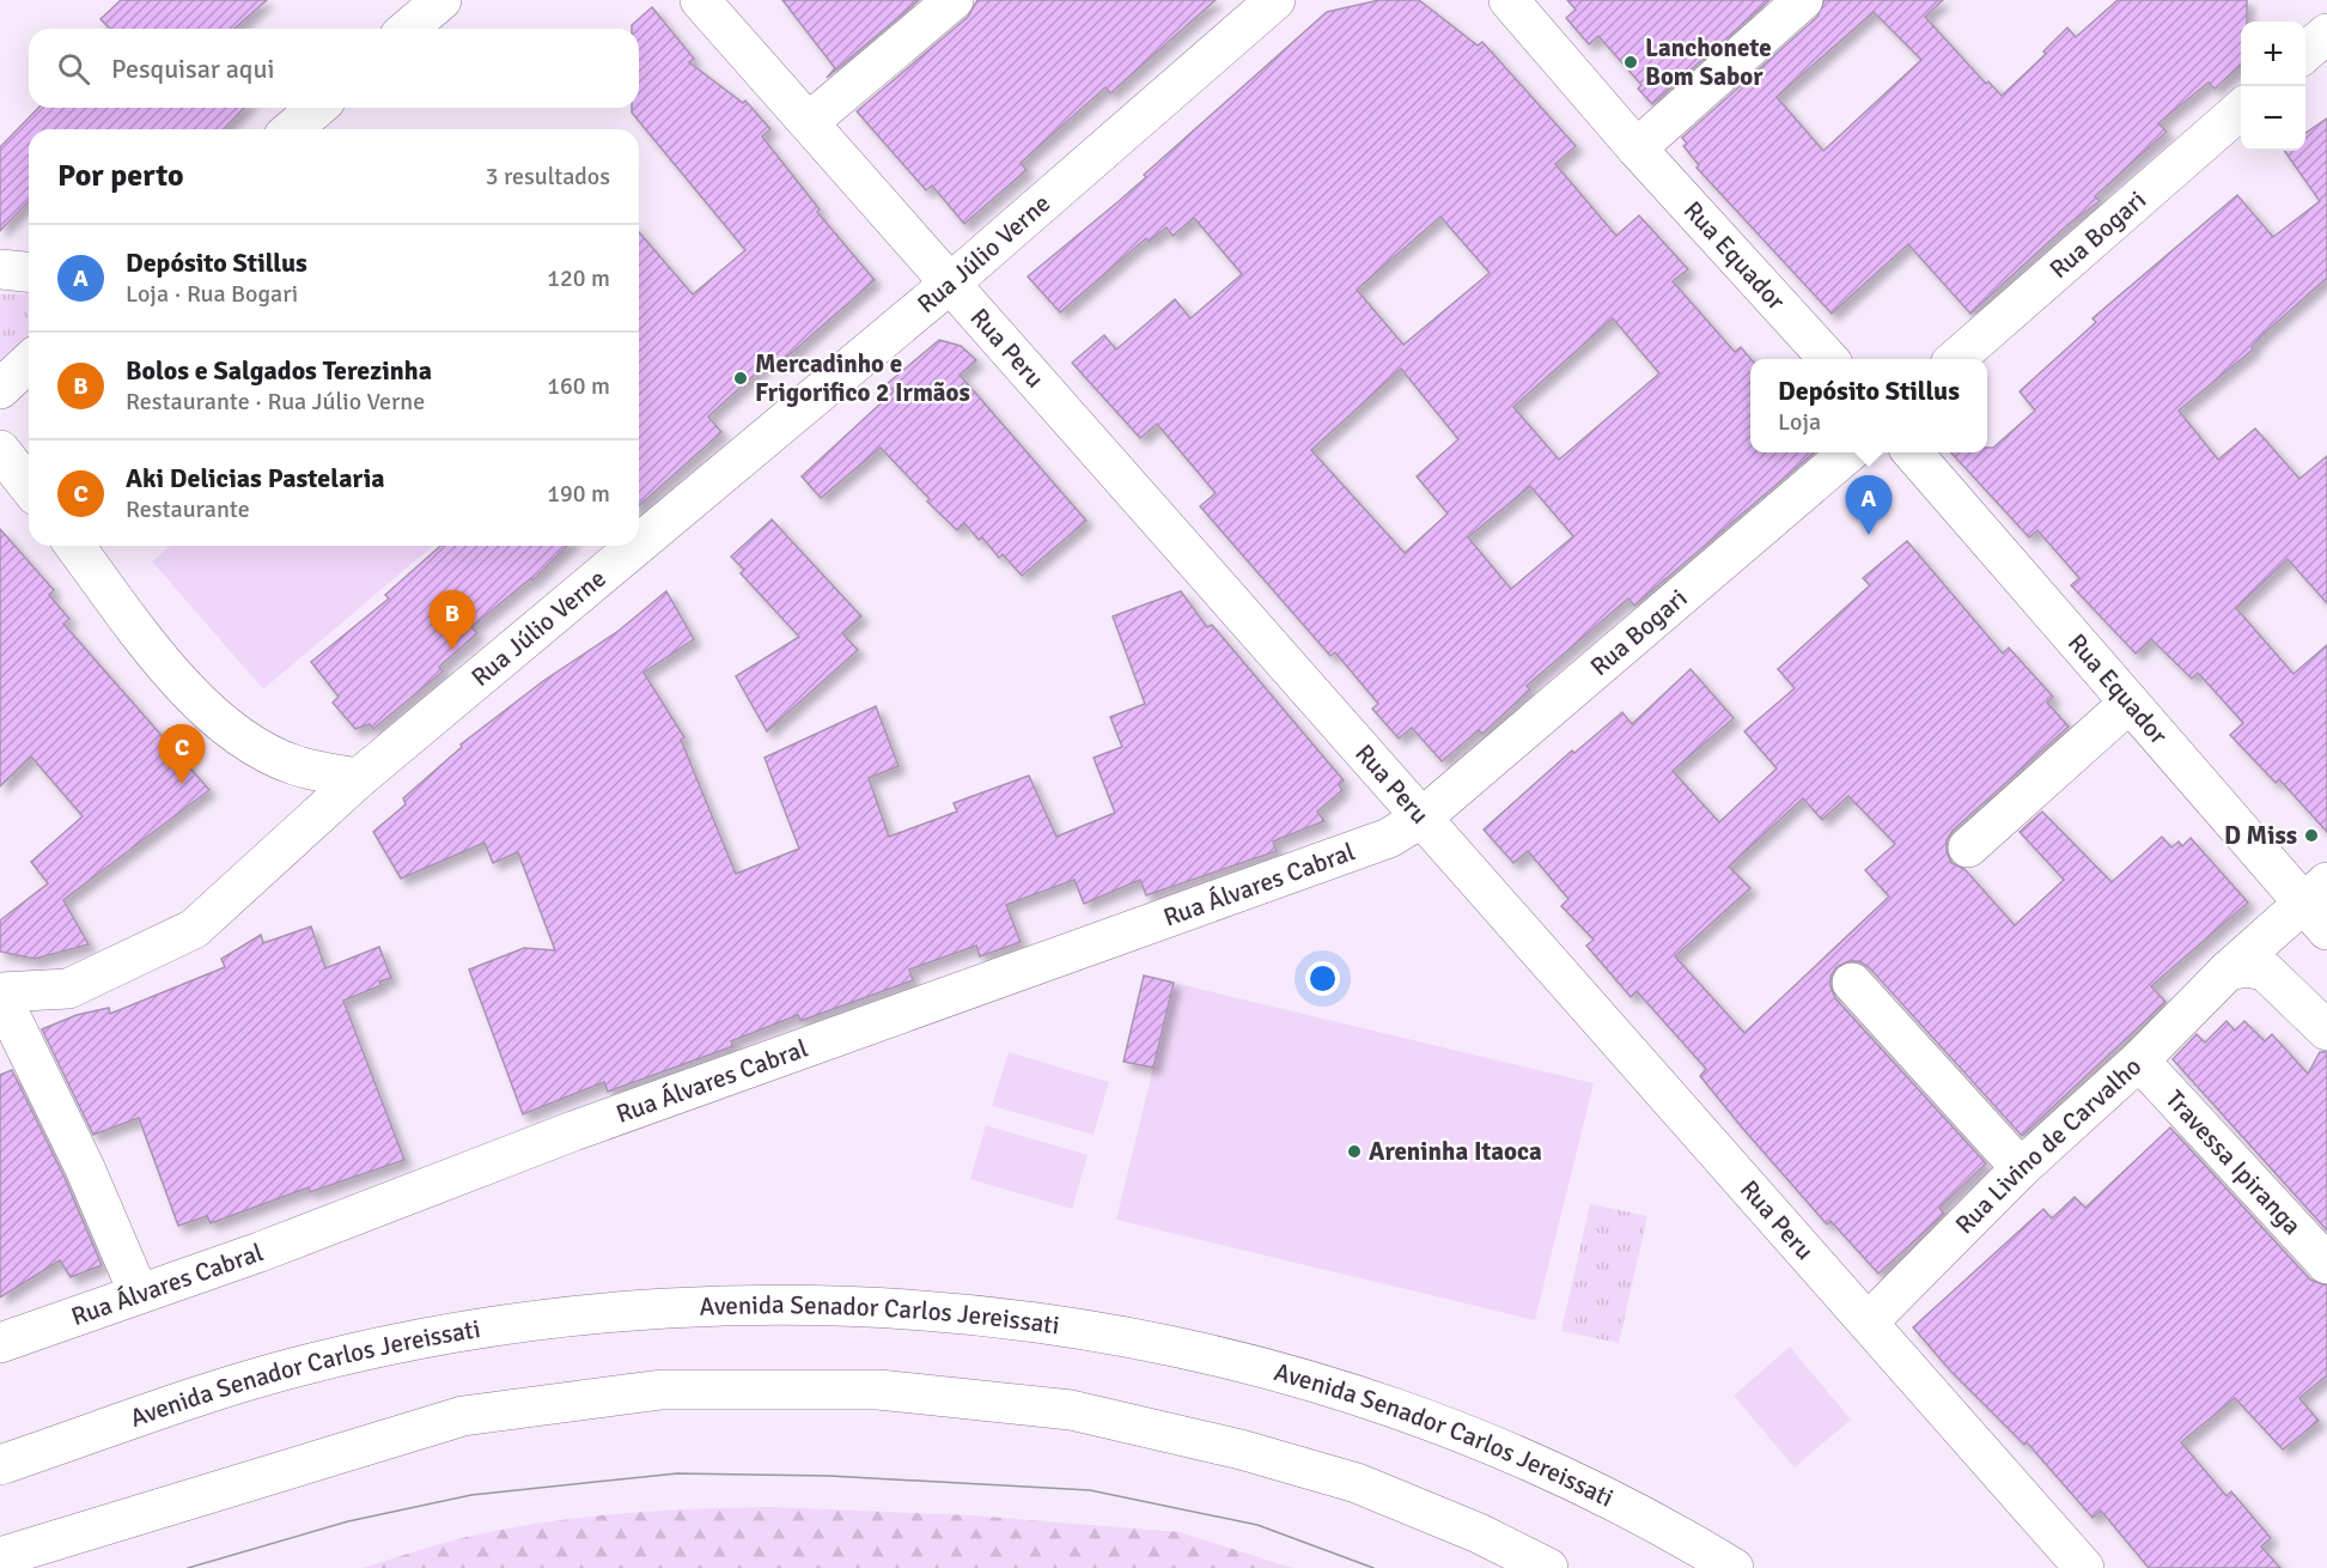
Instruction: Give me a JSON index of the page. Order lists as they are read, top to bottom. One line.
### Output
{"streets":{"street":["Rua Bogari","Rua Júlio Verne","Rua Equador","Rua Peru","Rua Álvares Cabral","Rua Livino de Carvalho","Travessa Ipiranga","Avenida Senador Carlos Jereissati"]},"crossings":[["Rua Bogari","Rua Peru"],["Rua Bogari","Rua Álvares Cabral"],["Rua Júlio Verne","Rua Peru"],["Rua Equador","Rua Livino de Carvalho"],["Rua Peru","Rua Álvares Cabral"],["Rua Peru","Rua Livino de Carvalho"],["Rua Livino de Carvalho","Travessa Ipiranga"]],"places":["Lanchonete Bom Sabor","Mercadinho e Frigorifico 2 Irmãos","D Miss","Areninha Itaoca"],"page":{"map_buttons":["+","−"],"search":"Pesquisar aqui","heading":["Por perto","3 resultados"],"list":[{"mark":"A","name":"Depósito Stillus","note":"Loja · Rua Bogari","value":"120 m"},{"mark":"B","name":"Bolos e Salgados Terezinha","note":"Restaurante · Rua Júlio Verne","value":"160 m"},{"mark":"C","name":"Aki Delicias Pastelaria","note":"Restaurante","value":"190 m"}],"popup":["Depósito Stillus","Loja"],"pins":["A","B","C"]}}
